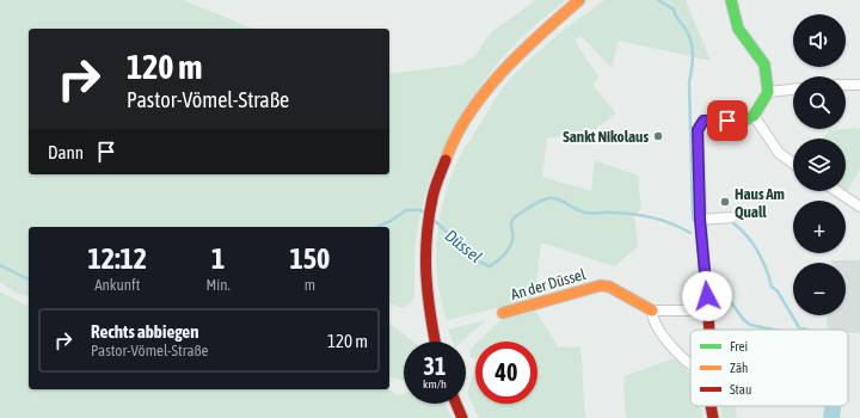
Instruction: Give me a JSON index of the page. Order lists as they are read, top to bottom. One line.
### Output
{"streets":{"street":["An der Düssel"]},"water":["Düssel"],"places":["Sankt Nikolaus","Haus Am Quall"],"legend":["Frei","Zäh","Stau"],"page":{"map_buttons":["+","−"],"turn":["120 m","Pastor-Vömel-Straße"],"then":"Dann","eta":["12:12","Ankunft","1","Min.","150","m"],"list":[{"name":"Rechts abbiegen","note":"Pastor-Vömel-Straße","value":"120 m"}],"speed":"31 km/h","limit":"40"}}
